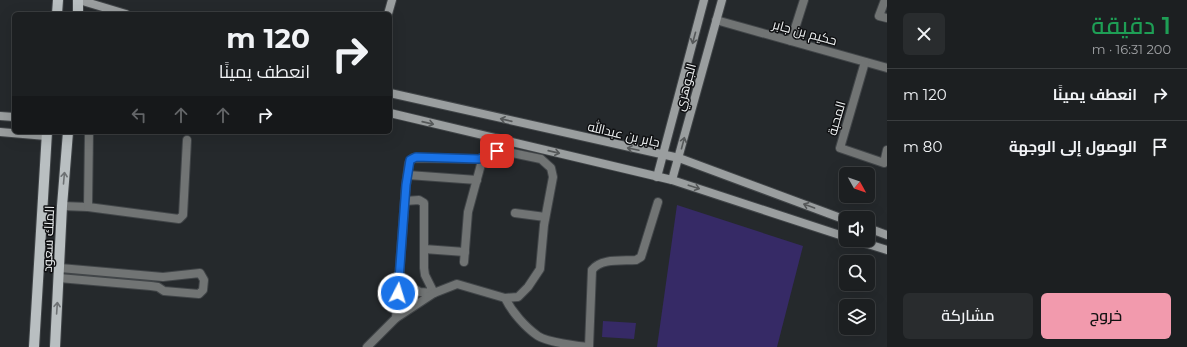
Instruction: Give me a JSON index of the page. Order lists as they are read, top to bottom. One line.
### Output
{"streets":{"main road":["الملك سعود"],"street":["حكيم بن جابر","الجوهري","المحبة","جابر بن عبدالله"]},"crossings":[["حكيم بن جابر","الجوهري"],["حكيم بن جابر","المحبة"],["الجوهري","جابر بن عبدالله"]],"north":"bottom right","page":{"heading":["1 دقيقة","200 m · 16:31"],"turn":["120 m","انعطف يمينًا"],"list":[{"name":"انعطف يمينًا","value":"120 m"},{"name":"الوصول إلى الوجهة","value":"80 m"}],"buttons":["خروج","مشاركة"]}}
